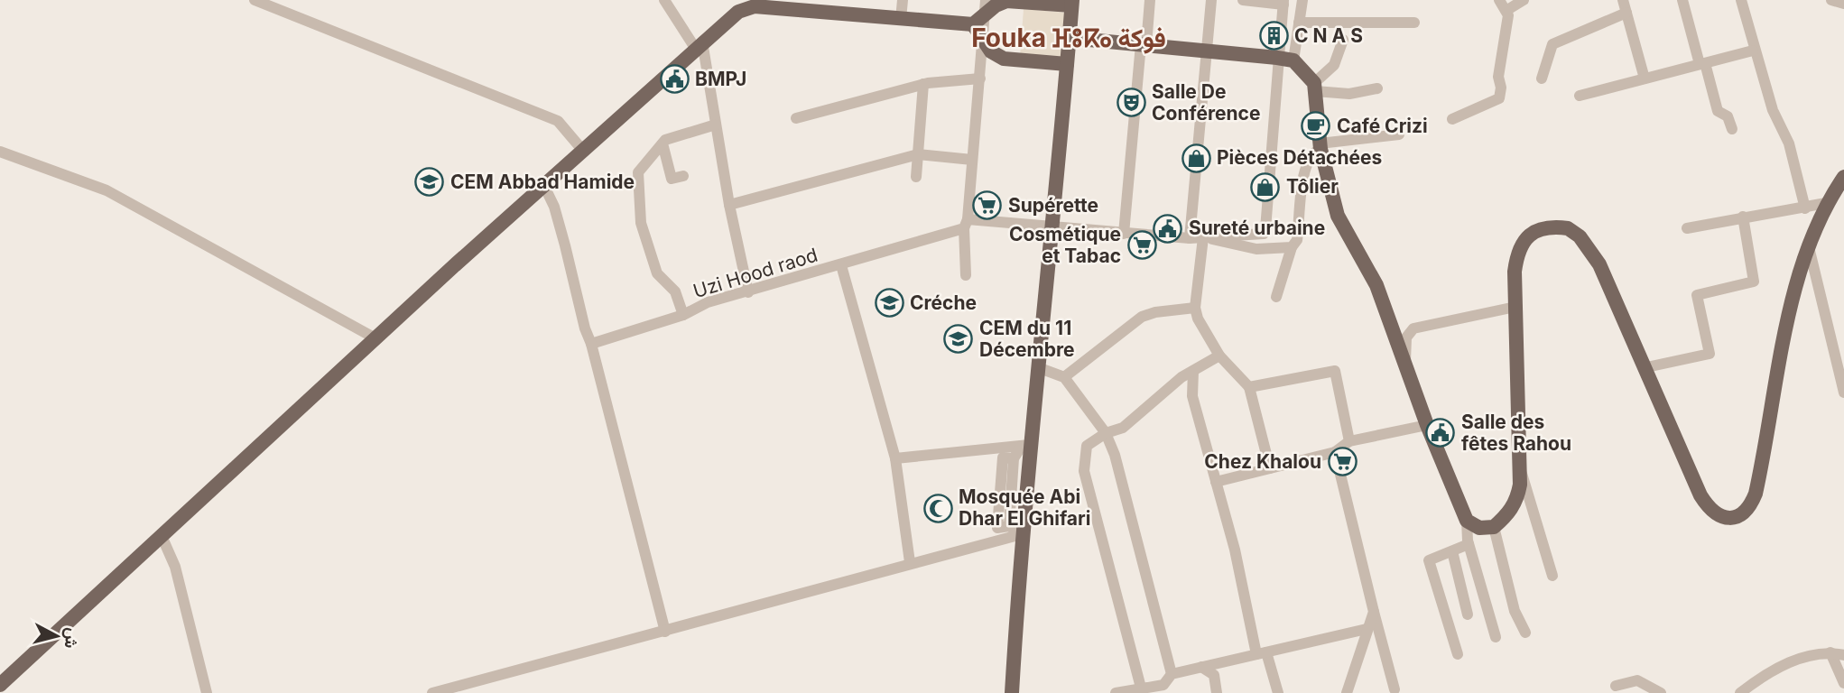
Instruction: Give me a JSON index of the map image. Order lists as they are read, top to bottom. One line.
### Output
{"streets":{"street":["Uzi Hood raod"]},"districts":["Fouka ⴼⵓⴽⴰ فوكة"],"places":{"building":["C N A S"],"public building":["BMPJ","Sureté urbaine","Salle des fêtes Rahou"],"theatre":["Salle De Conférence"],"cafe":["Café Crizi"],"shop":["Pièces Détachées","Tôlier"],"school or university":["CEM Abbad Hamide","Créche","CEM du 11 Décembre"],"supermarket":["Supérette","Cosmétique et Tabac","Chez Khalou"],"mosque":["Mosquée Abi Dhar El Ghifari"]},"north":"right"}
